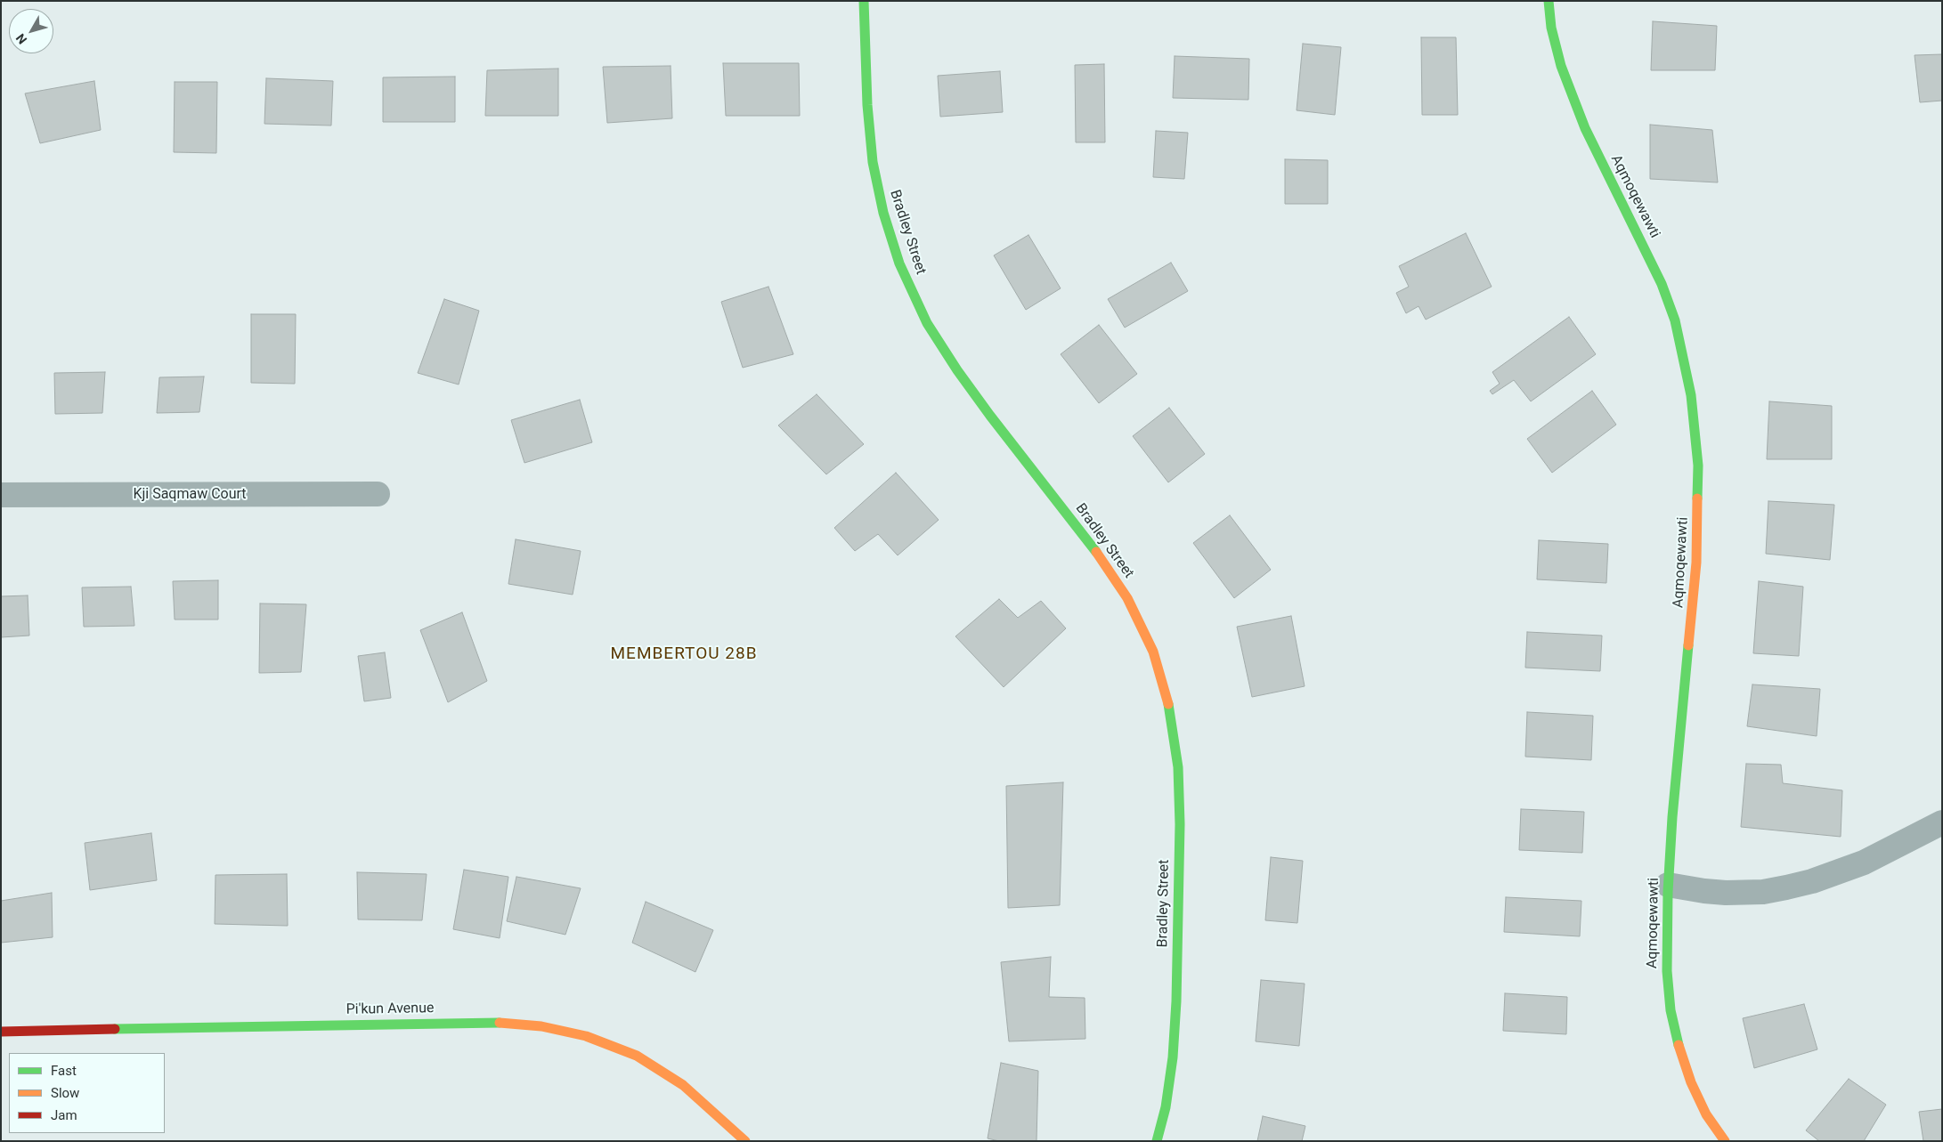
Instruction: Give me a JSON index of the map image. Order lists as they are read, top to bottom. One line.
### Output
{"streets":{"street":["Aqmoqewawti","Bradley Street","Kji Saqmaw Court","Pi'kun Avenue"]},"districts":["MEMBERTOU 28B"],"legend":["Fast","Slow","Jam"],"north":"bottom left"}
